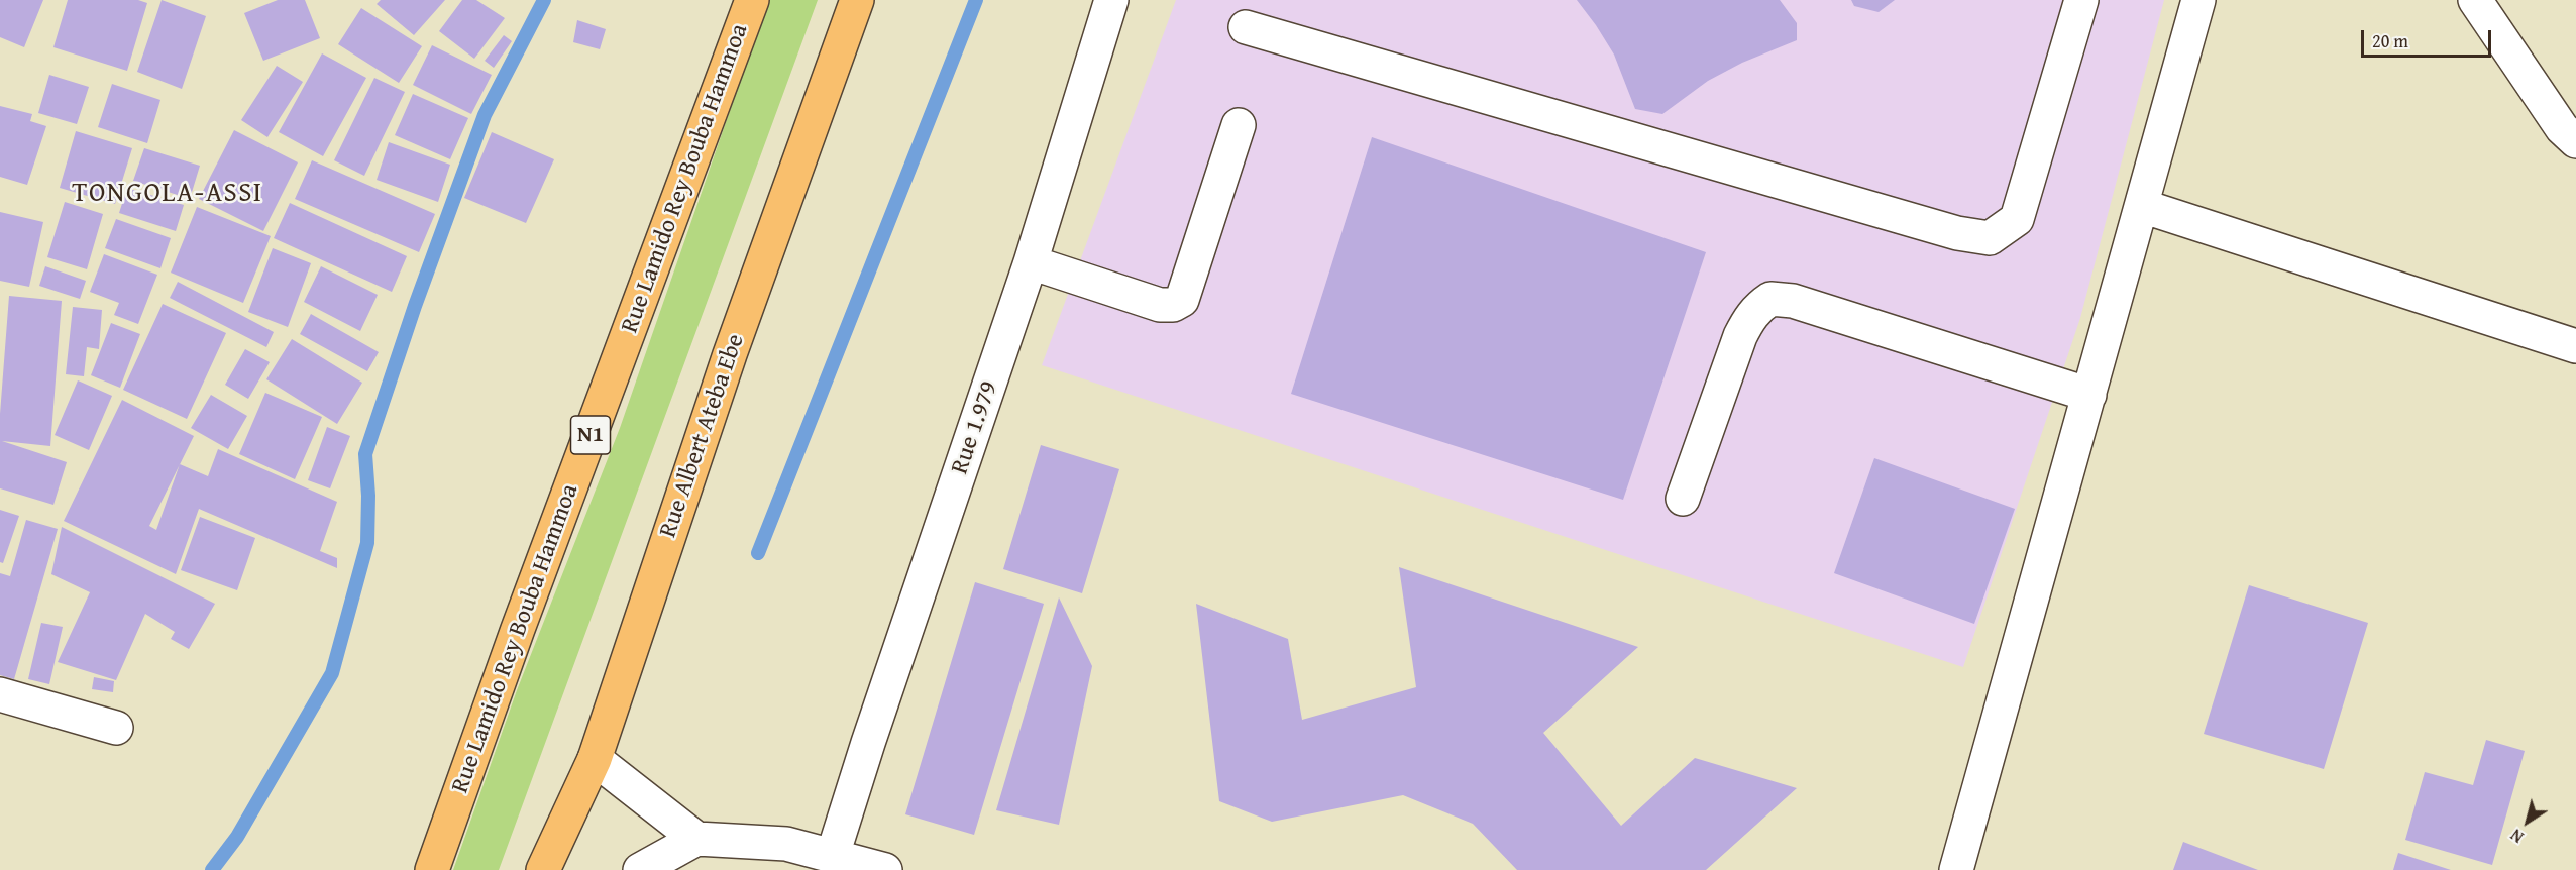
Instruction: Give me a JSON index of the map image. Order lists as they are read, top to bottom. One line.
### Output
{"streets":{"highway":["Rue Lamido Rey Bouba Hammoa","N1","Rue Albert Ateba Ebe"],"street":["Rue 1.979"]},"districts":["TONGOLA-ASSI"],"scale_bar":"20 m","north":"bottom left"}
